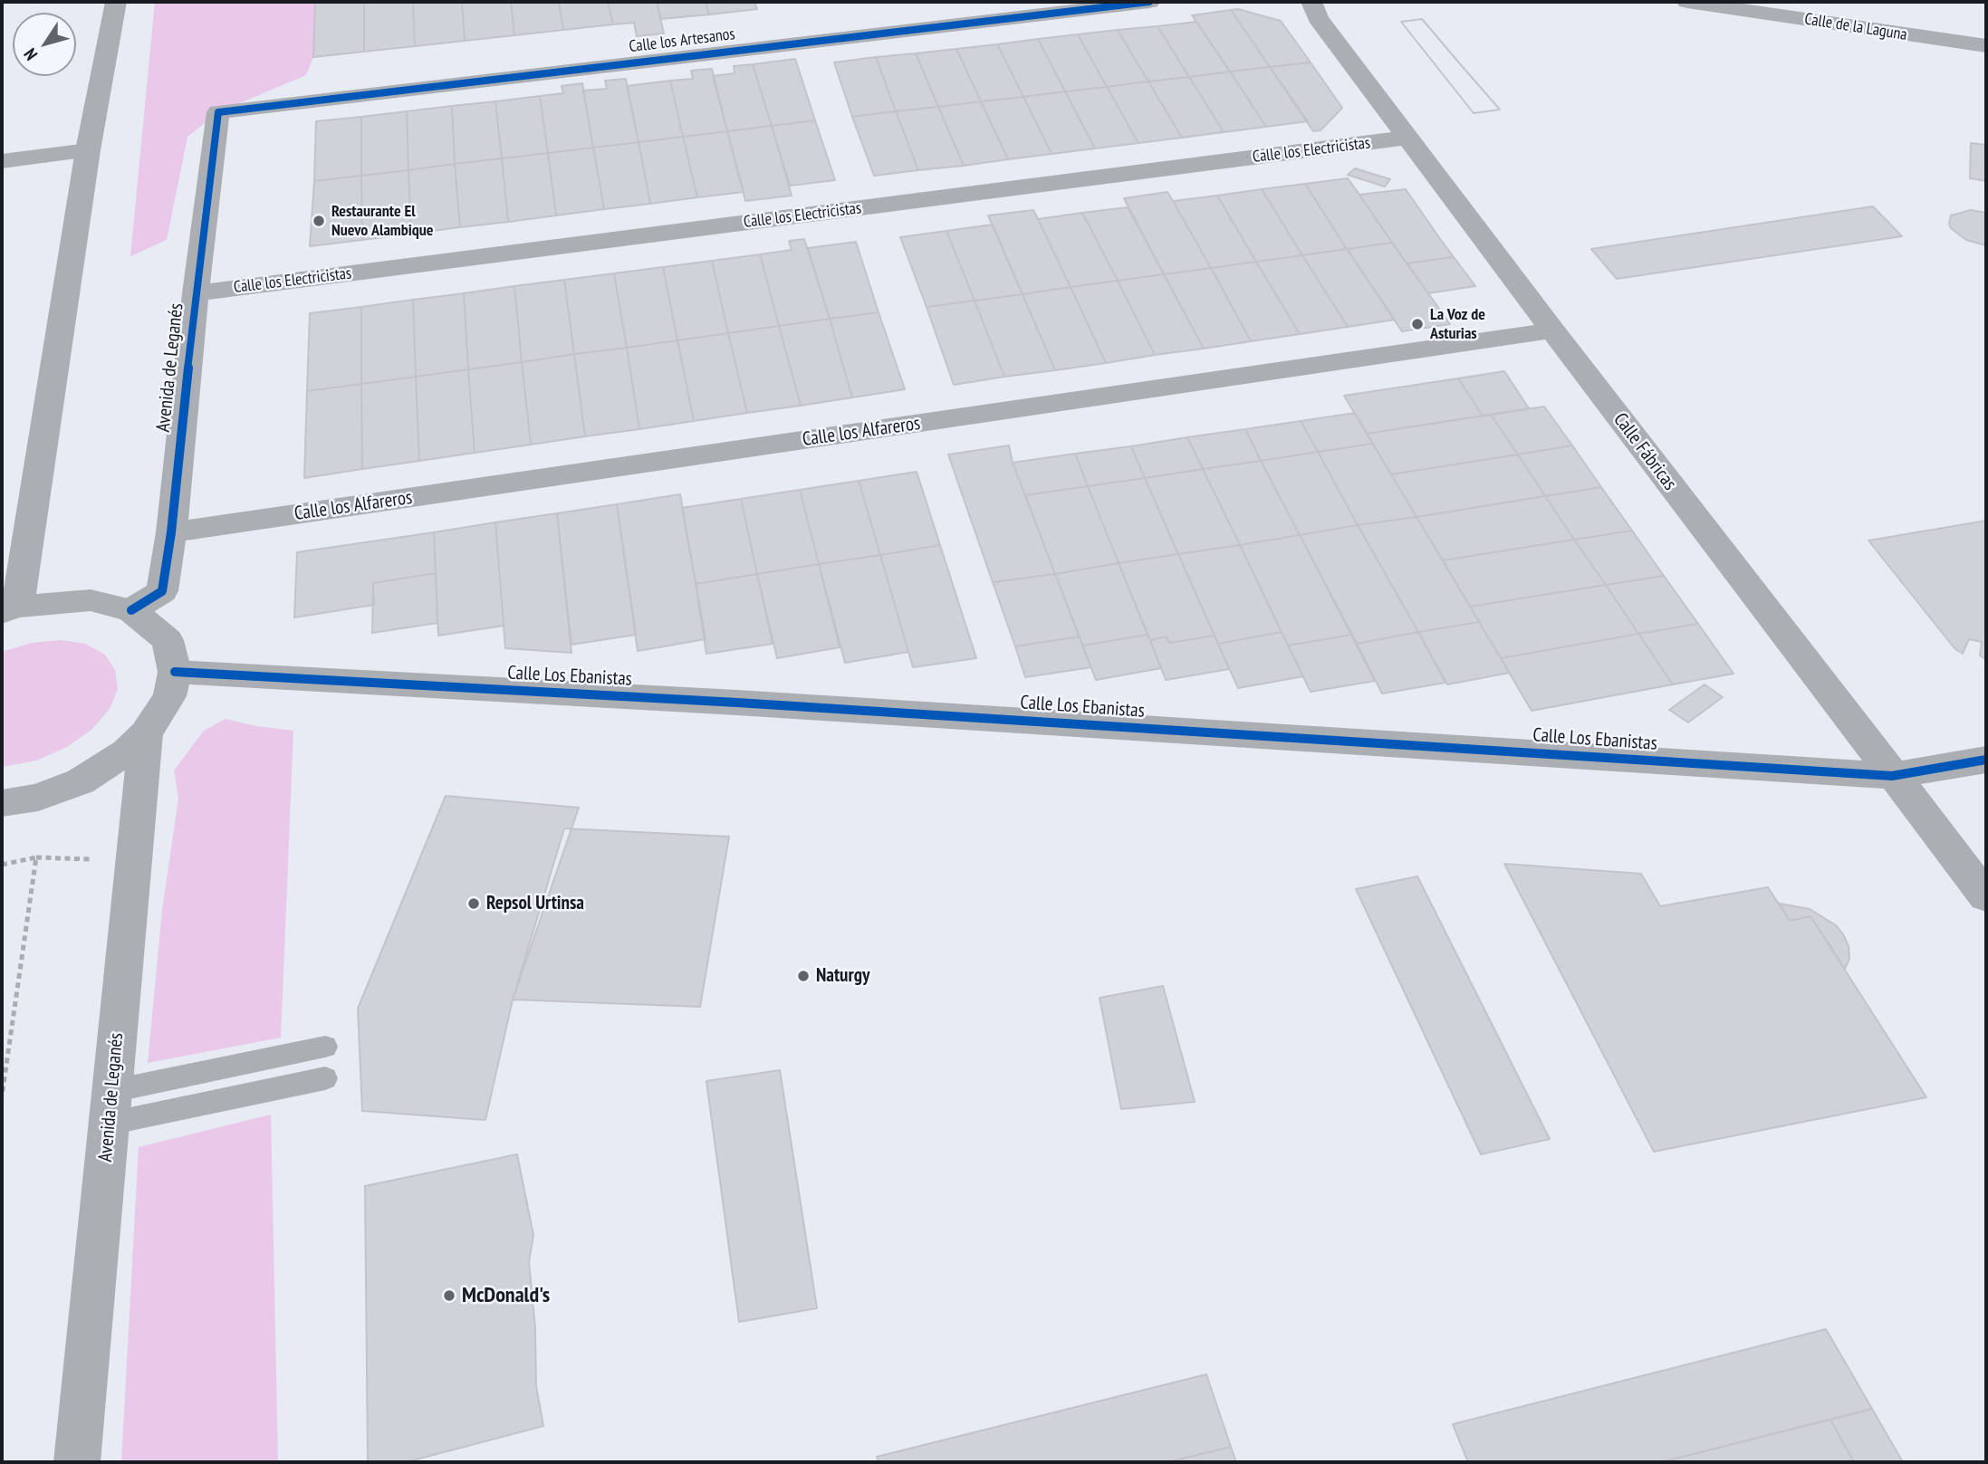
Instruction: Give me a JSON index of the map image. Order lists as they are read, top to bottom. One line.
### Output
{"streets":{"street":["Calle de la Laguna","Calle los Artesanos","Calle los Electricistas","Avenida de Leganés","Calle los Alfareros","Calle Fábricas","Calle Los Ebanistas"]},"crossings":[["Calle los Artesanos","Avenida de Leganés"],["Calle los Electricistas","Avenida de Leganés"],["Calle los Electricistas","Calle Fábricas"],["Avenida de Leganés","Calle los Alfareros"],["Calle los Alfareros","Calle Fábricas"],["Calle Fábricas","Calle Los Ebanistas"]],"places":["Restaurante El Nuevo Alambique","La Voz de Asturias","Repsol Urtinsa","Naturgy","McDonald's"],"north":"bottom left"}
